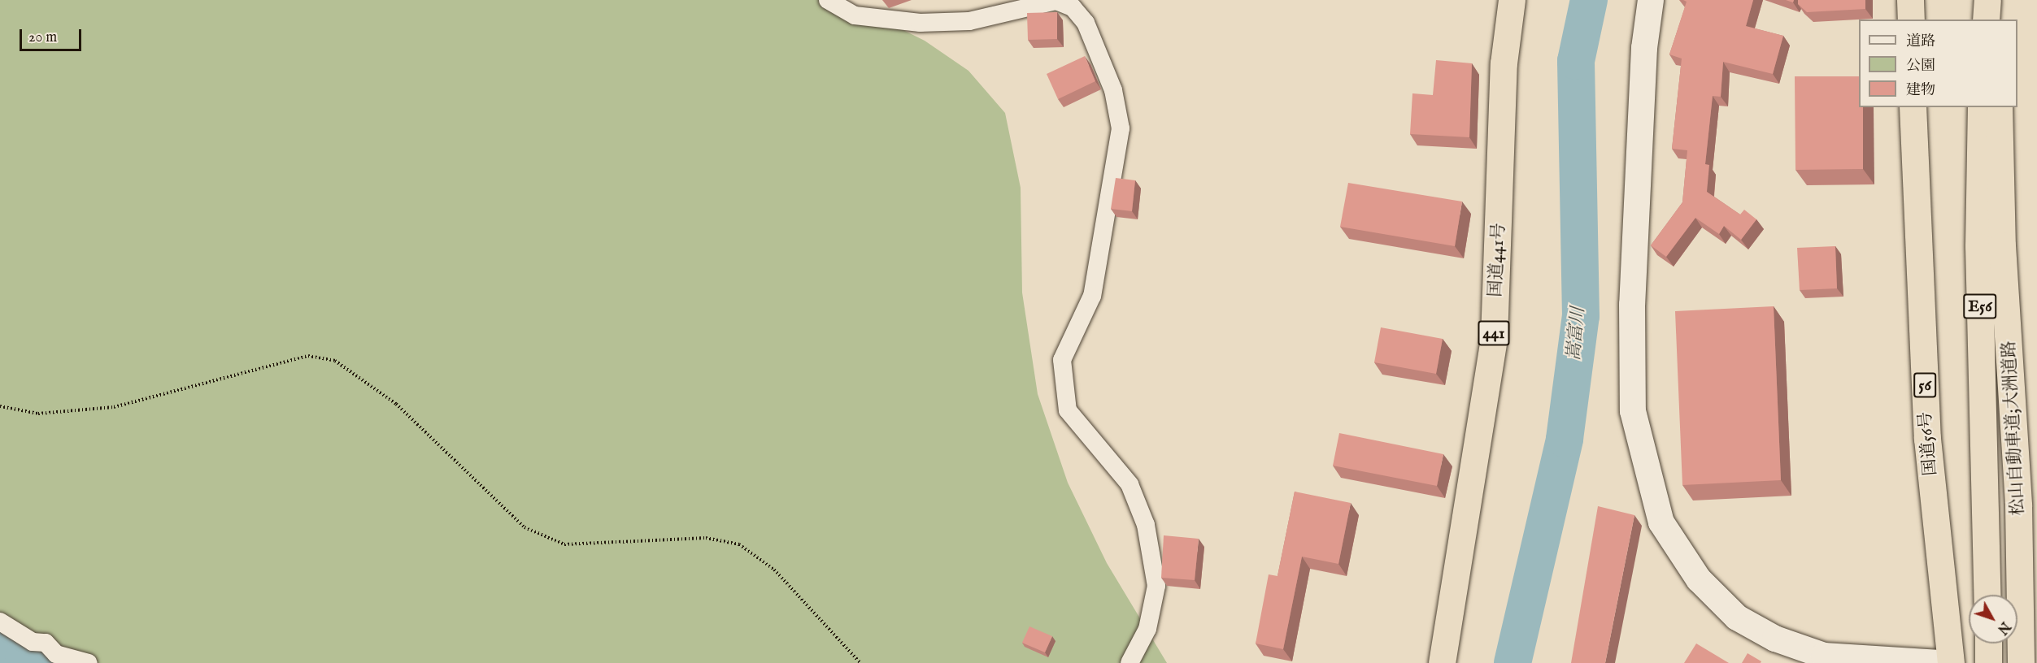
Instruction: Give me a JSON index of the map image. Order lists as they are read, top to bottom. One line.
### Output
{"streets":{"highway":["国道441号","E56","441","56","松山自動車道;大洲道路","国道56号"]},"water":["嵩富川"],"legend":["道路","公園","建物"],"scale_bar":"20 m","north":"bottom right"}
